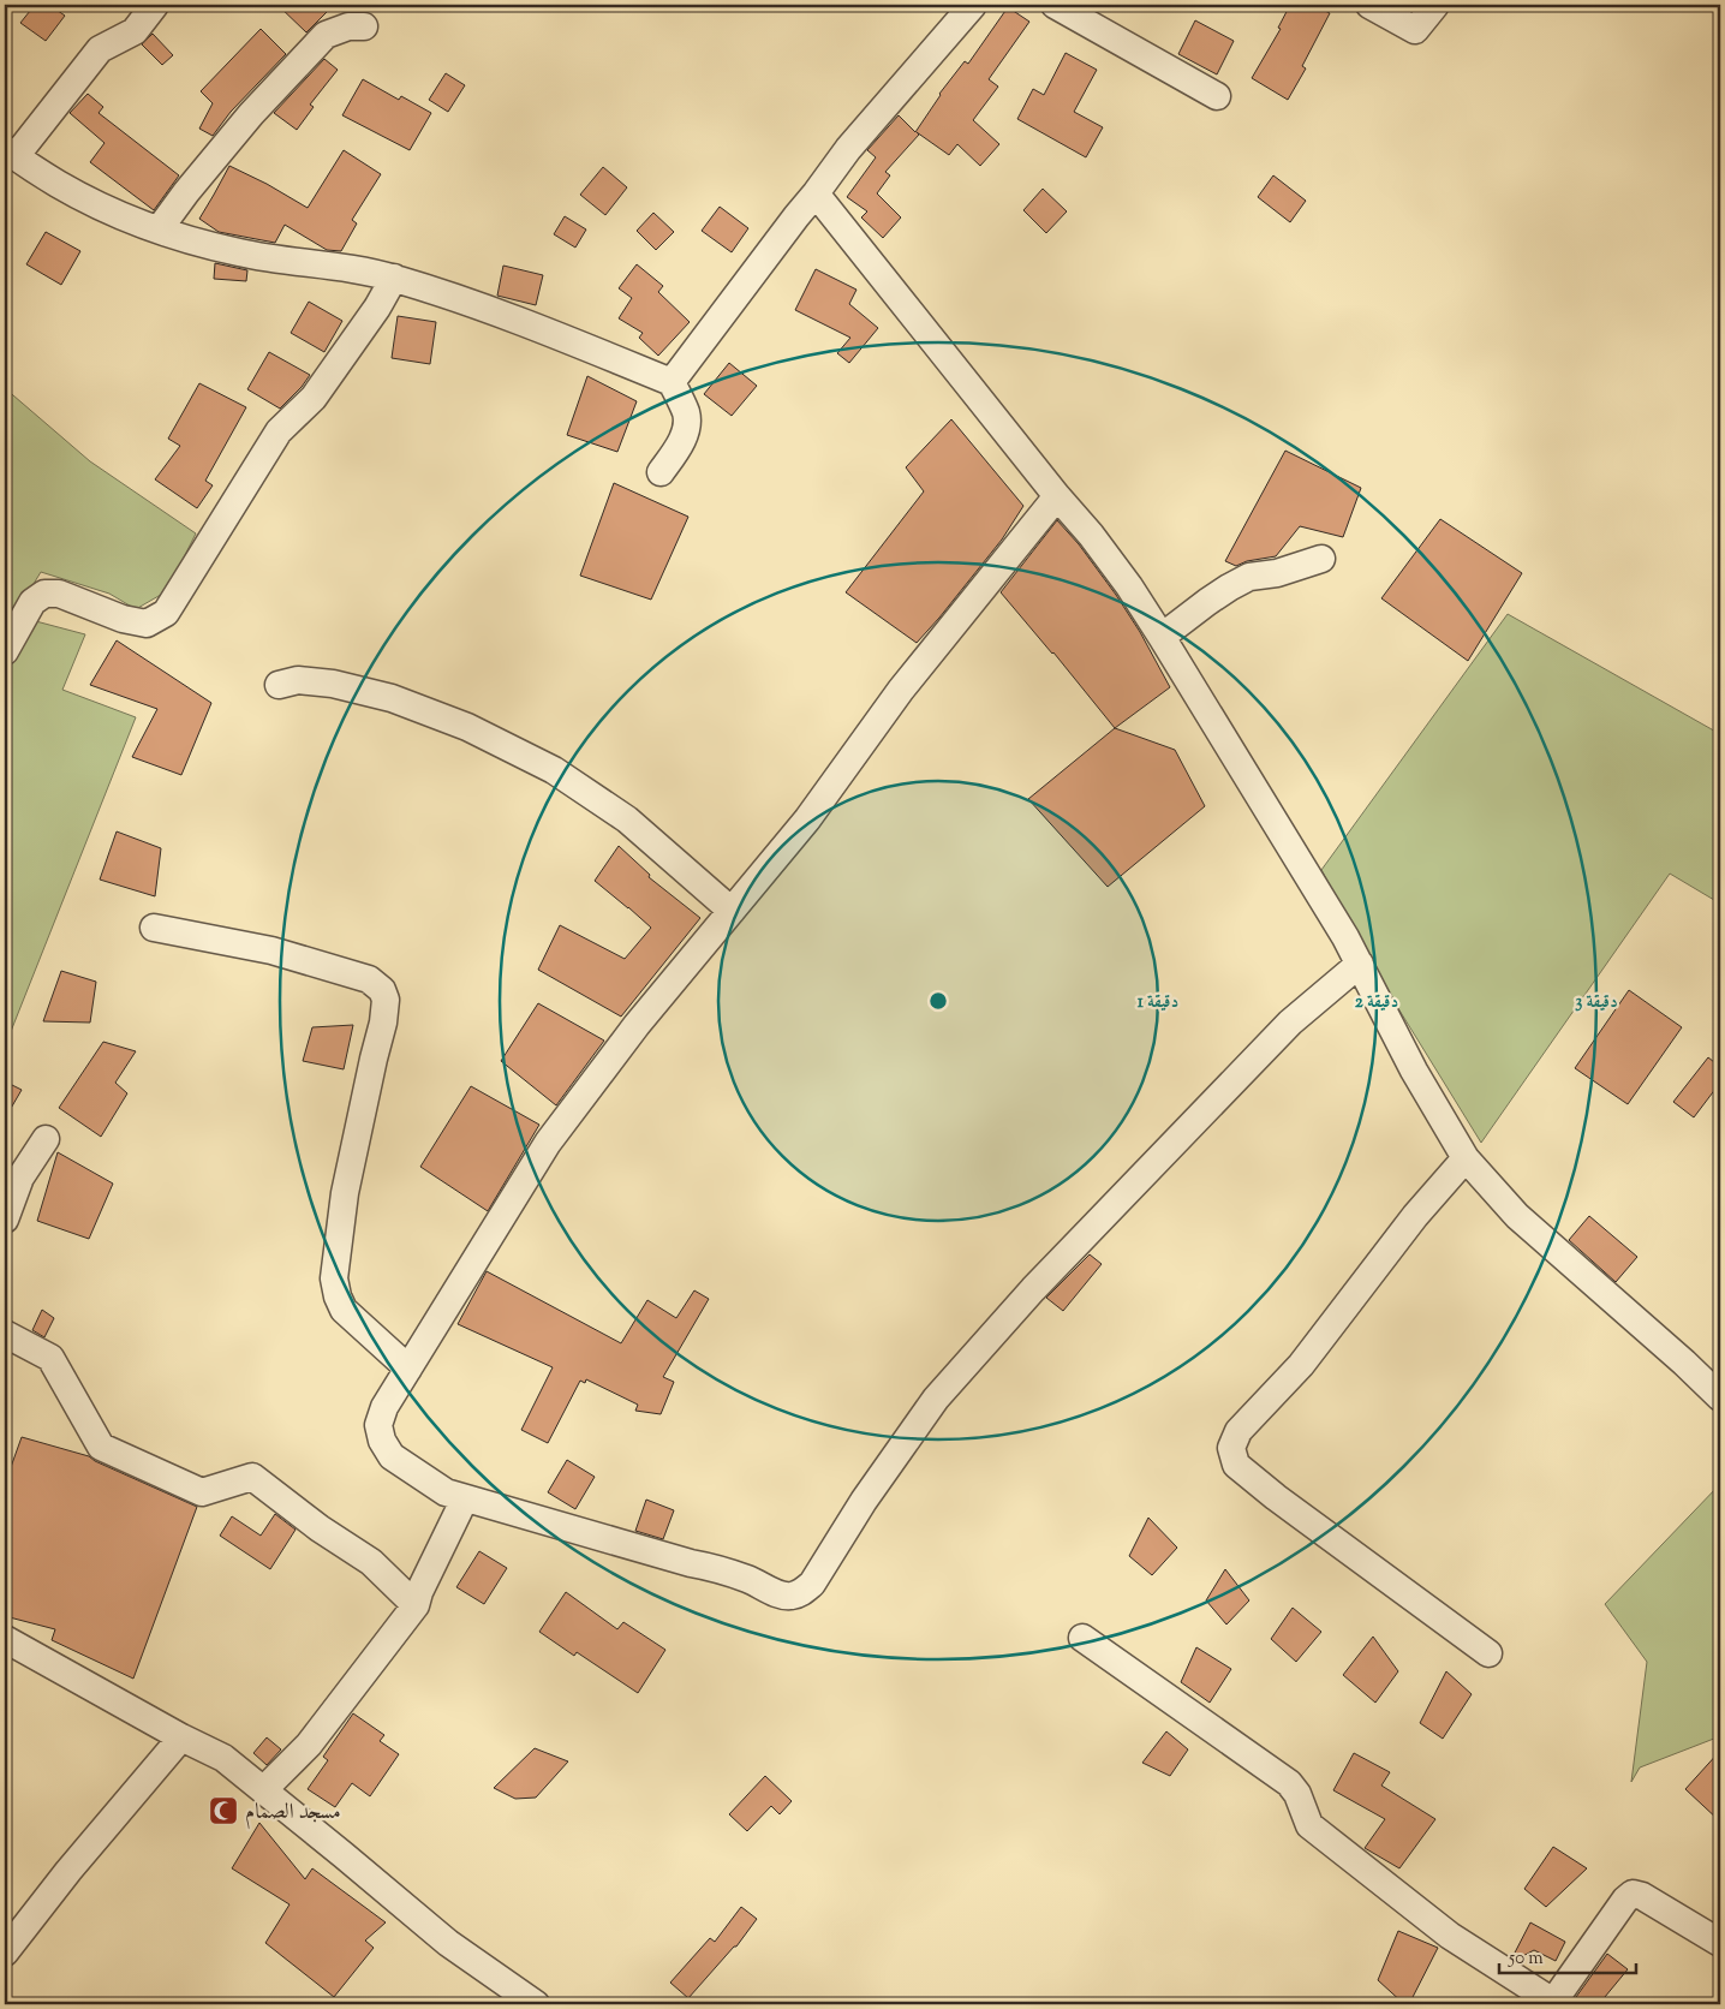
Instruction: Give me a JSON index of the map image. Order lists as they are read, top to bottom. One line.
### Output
{"places":{"mosque":["مسجد الصمام"]},"scale_bar":"50 m","rings":["1 دقيقة","2 دقيقة","3 دقيقة"]}
